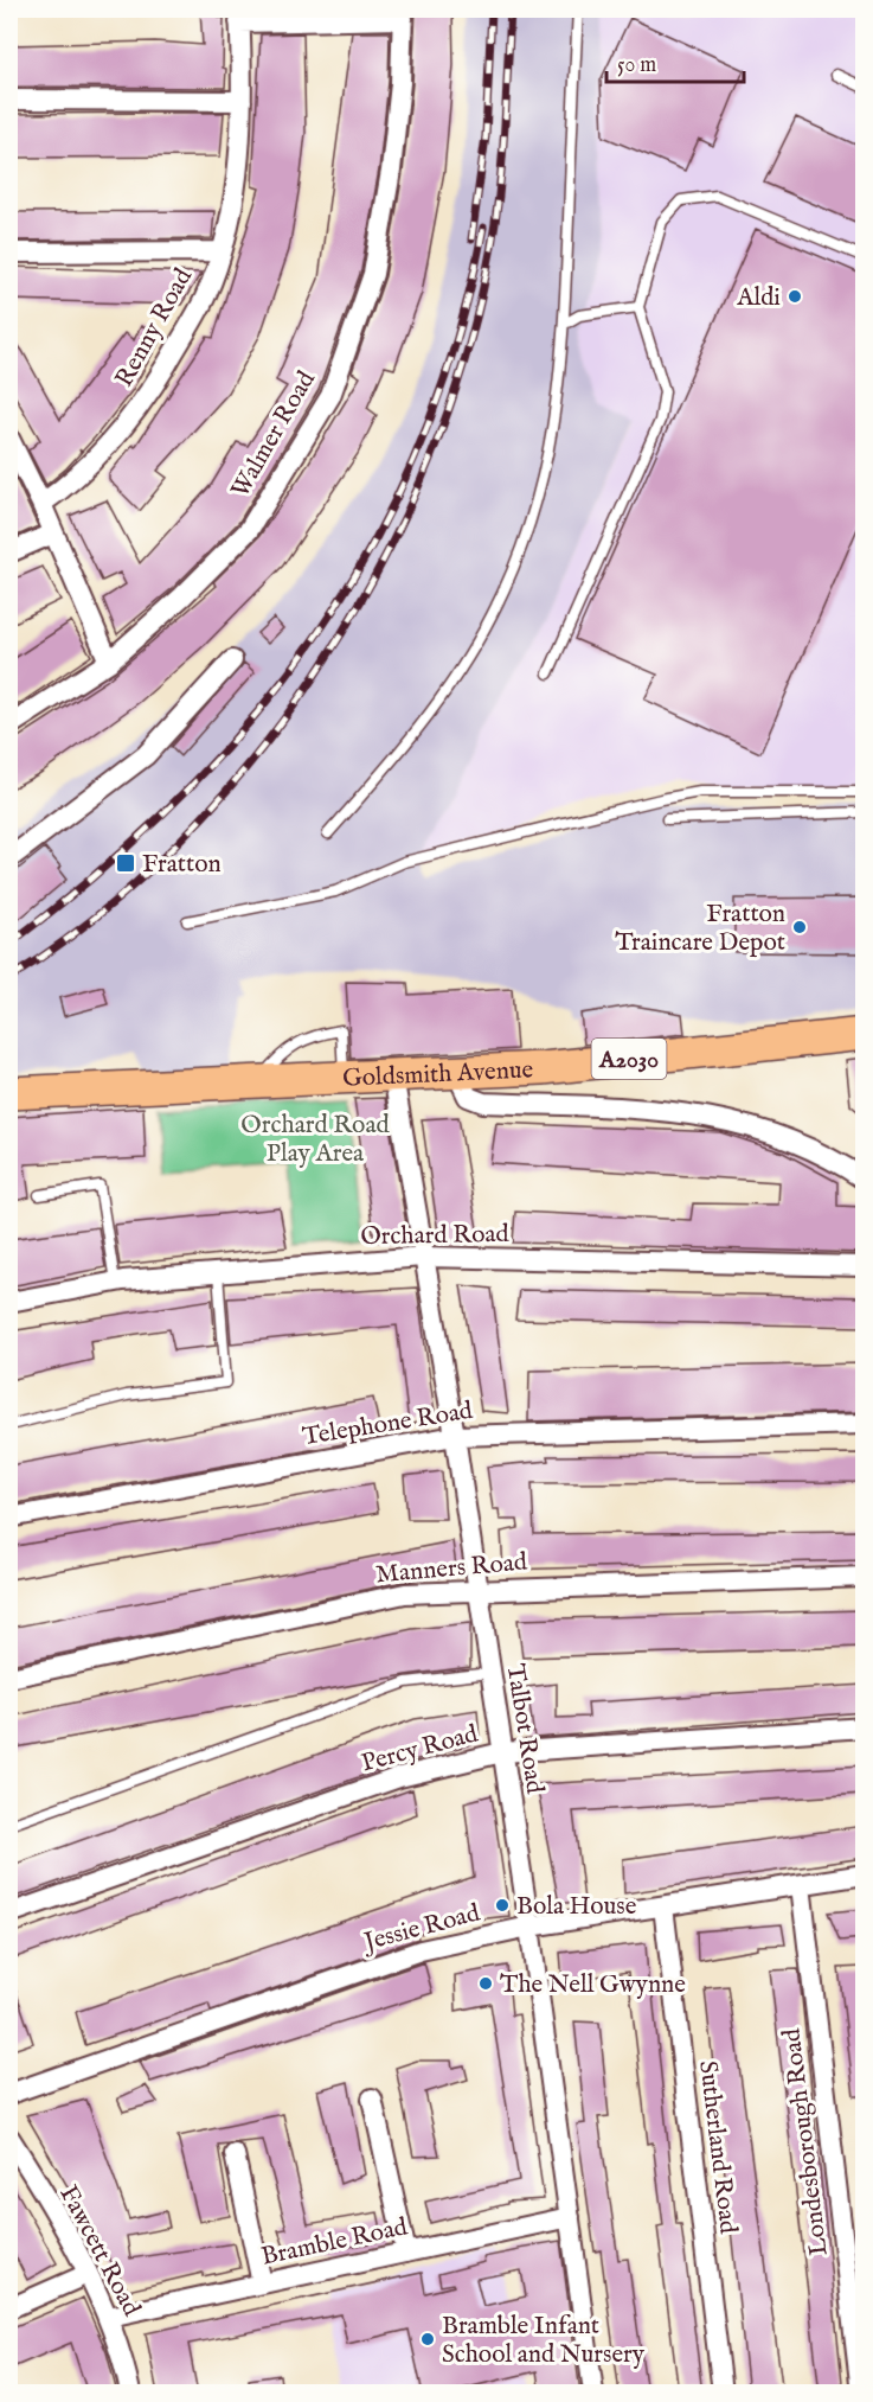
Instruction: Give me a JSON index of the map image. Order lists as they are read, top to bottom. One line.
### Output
{"streets":{"main road":["A2030","Goldsmith Avenue"],"street":["Renny Road","Walmer Road","Orchard Road","Telephone Road","Manners Road","Talbot Road","Percy Road","Jessie Road","Londesborough Road","Sutherland Road","Bramble Road","Fawcett Road"]},"crossings":[["Goldsmith Avenue","Talbot Road"],["Orchard Road","Talbot Road"],["Telephone Road","Talbot Road"],["Manners Road","Talbot Road"],["Talbot Road","Percy Road"],["Talbot Road","Jessie Road"],["Talbot Road","Bramble Road"],["Jessie Road","Londesborough Road"],["Jessie Road","Sutherland Road"],["Bramble Road","Fawcett Road"]],"parks":["Orchard Road Play Area"],"places":{"other":["Aldi","Fratton Traincare Depot","Bola House","The Nell Gwynne","Bramble Infant School and Nursery"],"transit":["Fratton"]},"scale_bar":"50 m"}
